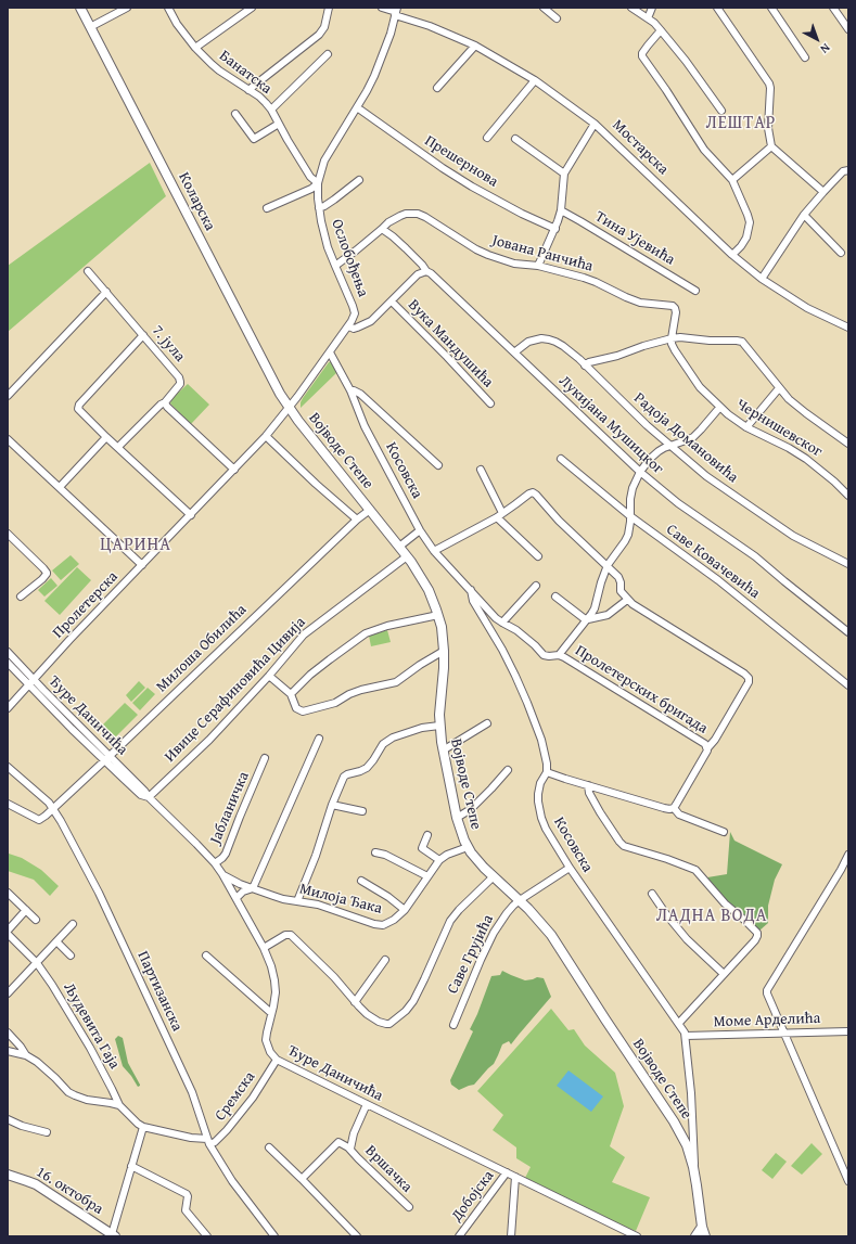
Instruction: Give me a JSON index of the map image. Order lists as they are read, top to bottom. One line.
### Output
{"streets":{"main road":["Коларска","Војводе Степе","16. октобра"],"street":["Банатска","Мостарска","Прешернова","Тина Ујевића","Јована Ранчића","Ослобођења","7. јула","Вука Мандушића","Лукијана Мушицког","Чернишевског","Радоја Домановића","Косовска","Саве Ковачевића","Пролетерска","Милоша Обилића","Ивице Серафиновића Цивија","Пролетерских бригада","Ђуре Даничића","Јабланичка","Милоја Ђака","Саве Грујића","Партизанска","Моме Арделића","Људевита Гаја","Сремска","Вршачка","Добојска"]},"crossings":[["Банатска","Ослобођења"],["Мостарска","Ослобођења"],["Прешернова","Ослобођења"],["Коларска","Ослобођења"],["Коларска","Војводе Степе"],["Коларска","Пролетерска"],["Јована Ранчића","Ослобођења"],["Јована Ранчића","Лукијана Мушицког"],["Јована Ранчића","Чернишевског"],["Ослобођења","Војводе Степе"],["Ослобођења","Косовска"],["Ослобођења","Пролетерска"],["Лукијана Мушицког","Радоја Домановића"],["Војводе Степе","Пролетерска"],["Војводе Степе","Милоша Обилића"],["Војводе Степе","Ивице Серафиновића Цивија"],["Војводе Степе","Милоја Ђака"],["Војводе Степе","Саве Грујића"],["Косовска","Пролетерских бригада"],["Косовска","Моме Арделића"],["Пролетерска","Ђуре Даничића"],["Милоша Обилића","Ђуре Даничића"],["Милоша Обилића","Партизанска"],["Ивице Серафиновића Цивија","Ђуре Даничића"],["Ђуре Даничића","Јабланичка"],["Ђуре Даничића","Милоја Ђака"],["Ђуре Даничића","Сремска"],["Ђуре Даничића","Вршачка"],["Ђуре Даничића","Добојска"],["Партизанска","Сремска"]],"districts":["ЛЕШТАР","ЦАРИНА","ЛАДНА ВОДА"],"north":"bottom right"}
